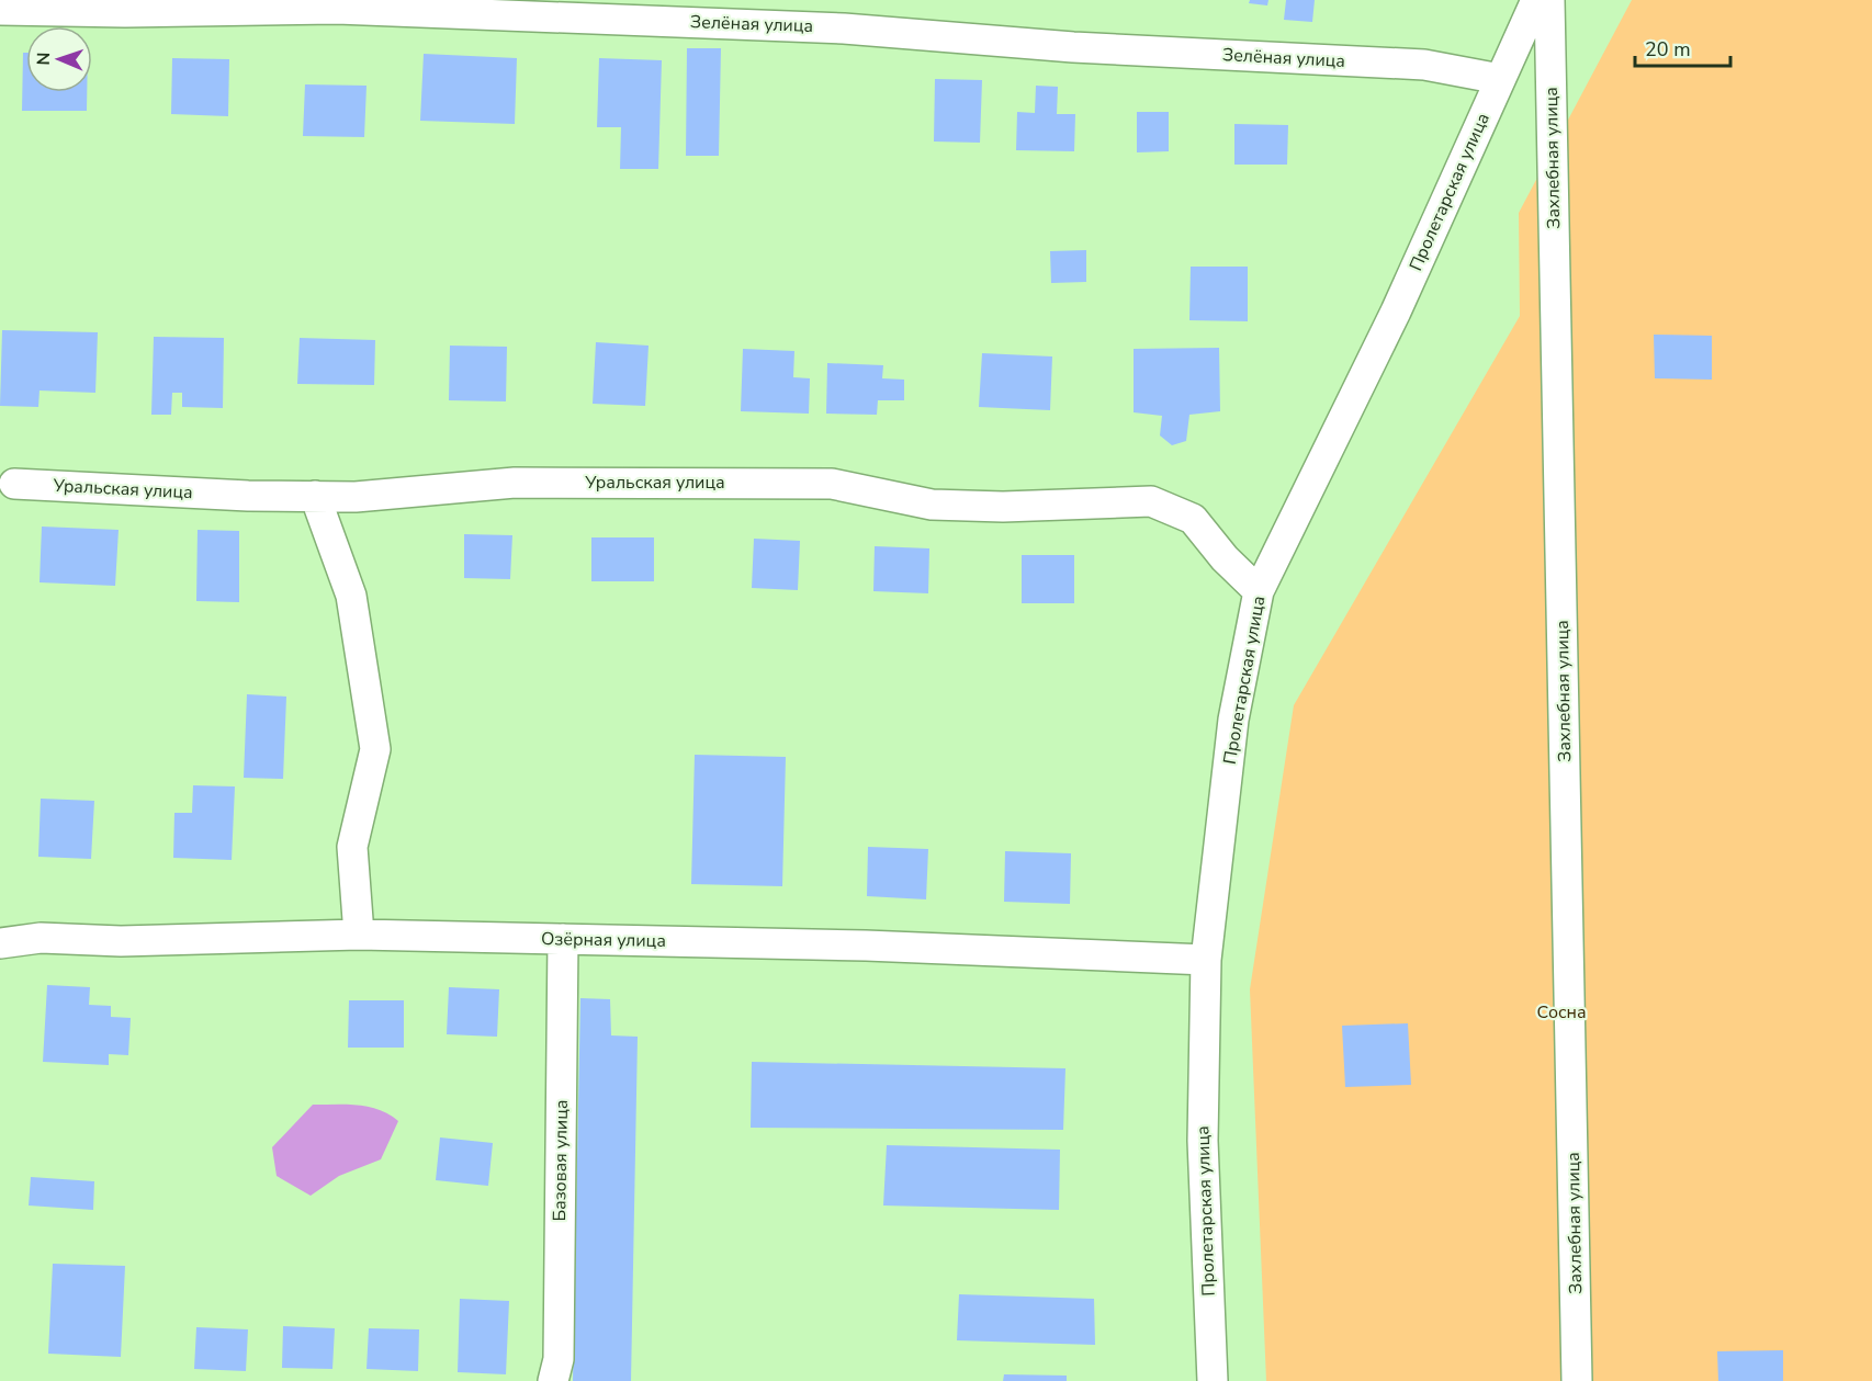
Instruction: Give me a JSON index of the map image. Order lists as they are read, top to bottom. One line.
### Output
{"streets":{"street":["Зелёная улица","Захлебная улица","Пролетарская улица","Уральская улица","Озёрная улица","Базовая улица"]},"crossings":[["Зелёная улица","Пролетарская улица"],["Пролетарская улица","Уральская улица"],["Пролетарская улица","Озёрная улица"],["Озёрная улица","Базовая улица"]],"parks":["Сосна"],"scale_bar":"20 m","north":"left"}
